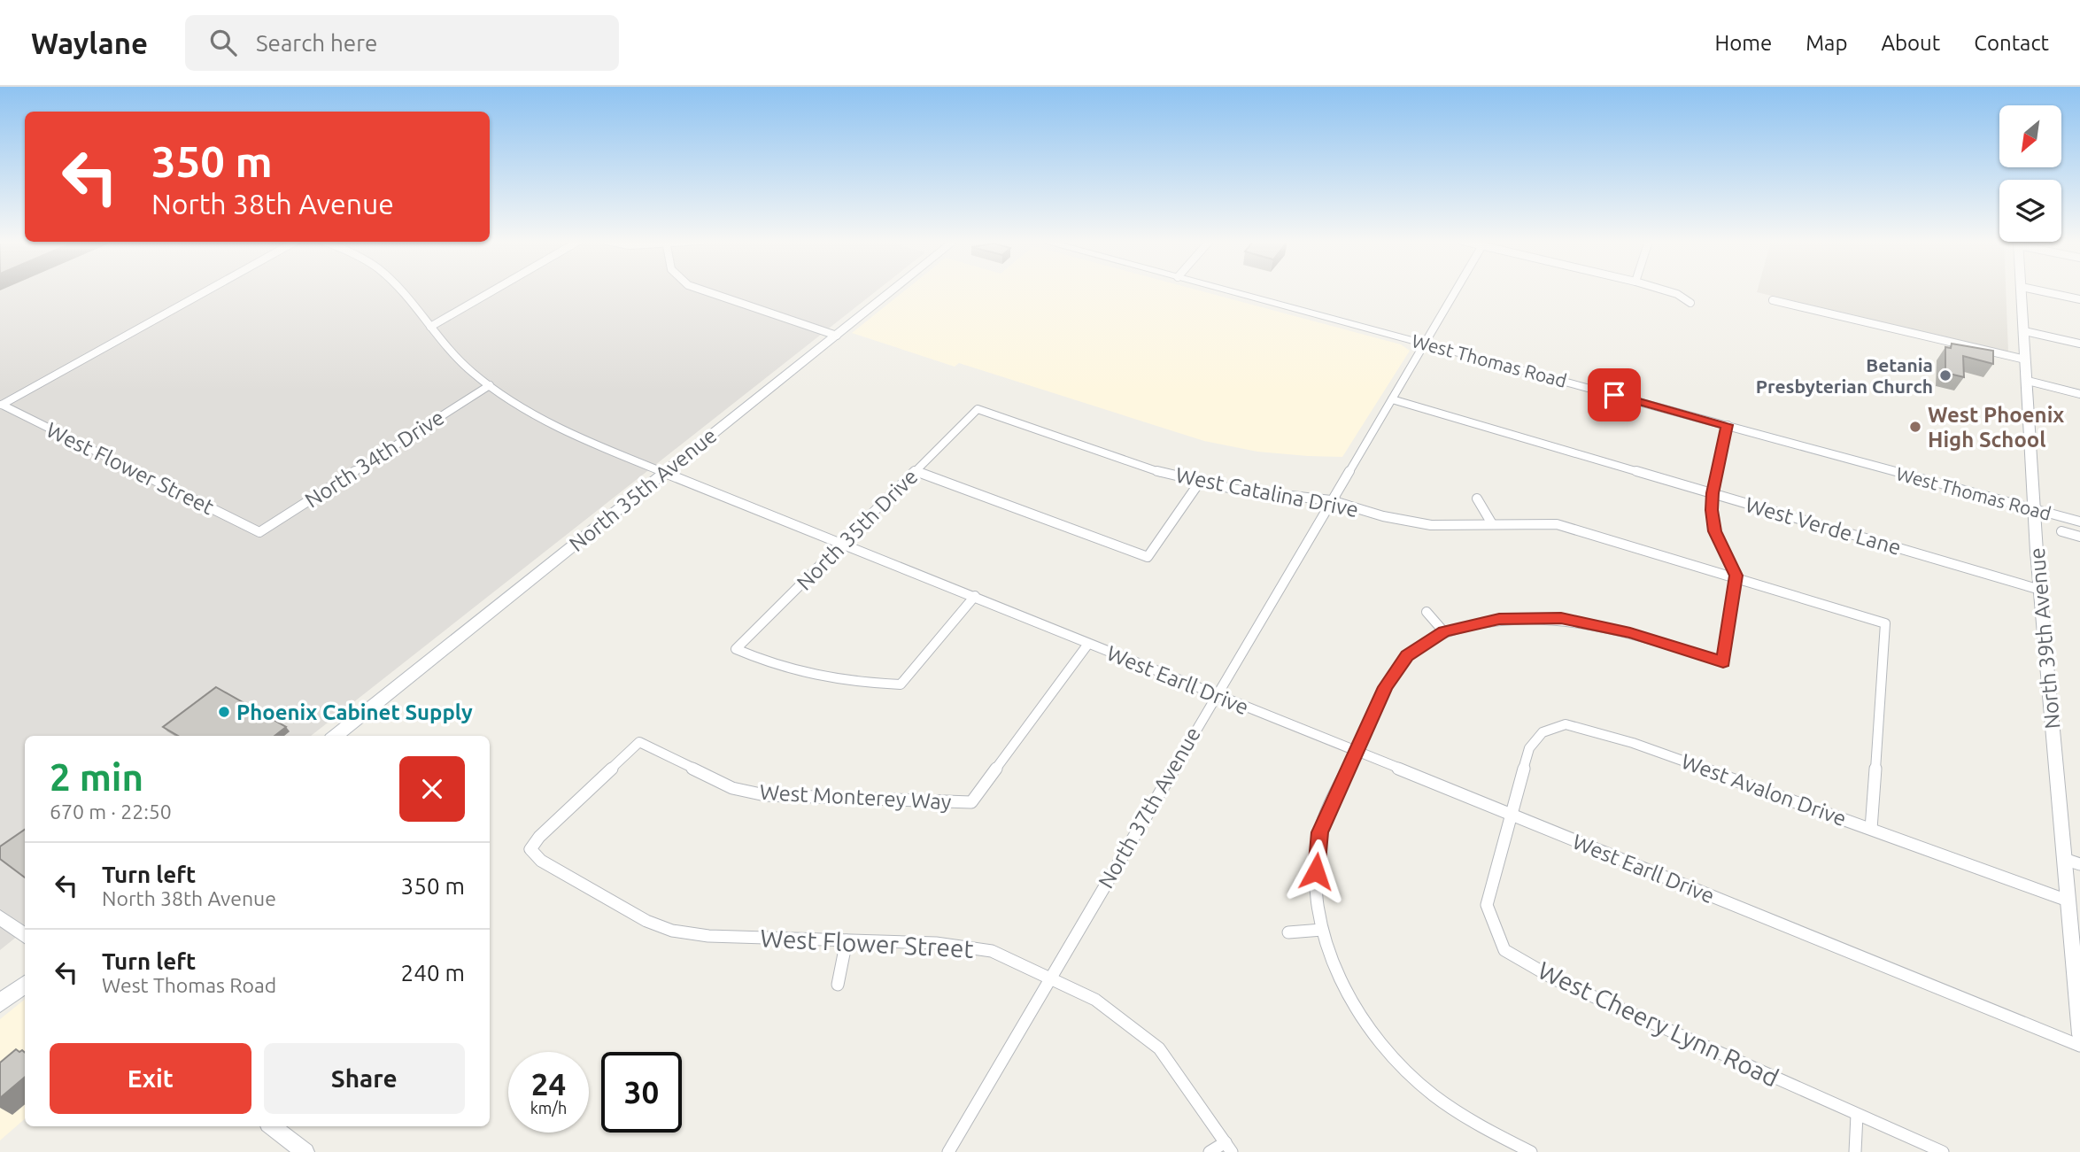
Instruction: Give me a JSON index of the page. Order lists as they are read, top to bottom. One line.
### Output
{"streets":{"main road":["West Thomas Road","North 35th Avenue"],"street":["North 34th Drive","West Flower Street","West Catalina Drive","West Verde Lane","North 35th Drive","North 39th Avenue","West Earll Drive","West Avalon Drive","West Monterey Way","North 37th Avenue","West Cheery Lynn Road"]},"crossings":[["West Thomas Road","North 39th Avenue"],["West Thomas Road","North 37th Avenue"],["North 34th Drive","West Flower Street"],["North 34th Drive","West Earll Drive"],["West Flower Street","West Monterey Way"],["West Flower Street","North 37th Avenue"],["North 35th Avenue","West Earll Drive"],["West Catalina Drive","North 35th Drive"],["West Catalina Drive","West Avalon Drive"],["West Catalina Drive","North 37th Avenue"],["West Verde Lane","North 39th Avenue"],["West Verde Lane","North 37th Avenue"],["North 35th Drive","West Earll Drive"],["North 39th Avenue","West Avalon Drive"],["West Earll Drive","West Avalon Drive"],["West Earll Drive","West Monterey Way"],["West Earll Drive","North 37th Avenue"],["West Earll Drive","West Cheery Lynn Road"],["West Avalon Drive","West Cheery Lynn Road"]],"places":["Betania Presbyterian Church","West Phoenix High School","Phoenix Cabinet Supply"],"north":"bottom left","page":{"header":"Waylane","search":"Search here","nav":["Home","Map","About","Contact"],"turn":["350 m","North 38th Avenue"],"heading":["2 min","670 m · 22:50"],"list":[{"name":"Turn left","note":"North 38th Avenue","value":"350 m"},{"name":"Turn left","note":"West Thomas Road","value":"240 m"}],"buttons":["Exit","Share"],"speed":"24 km/h","limit":"30"}}
